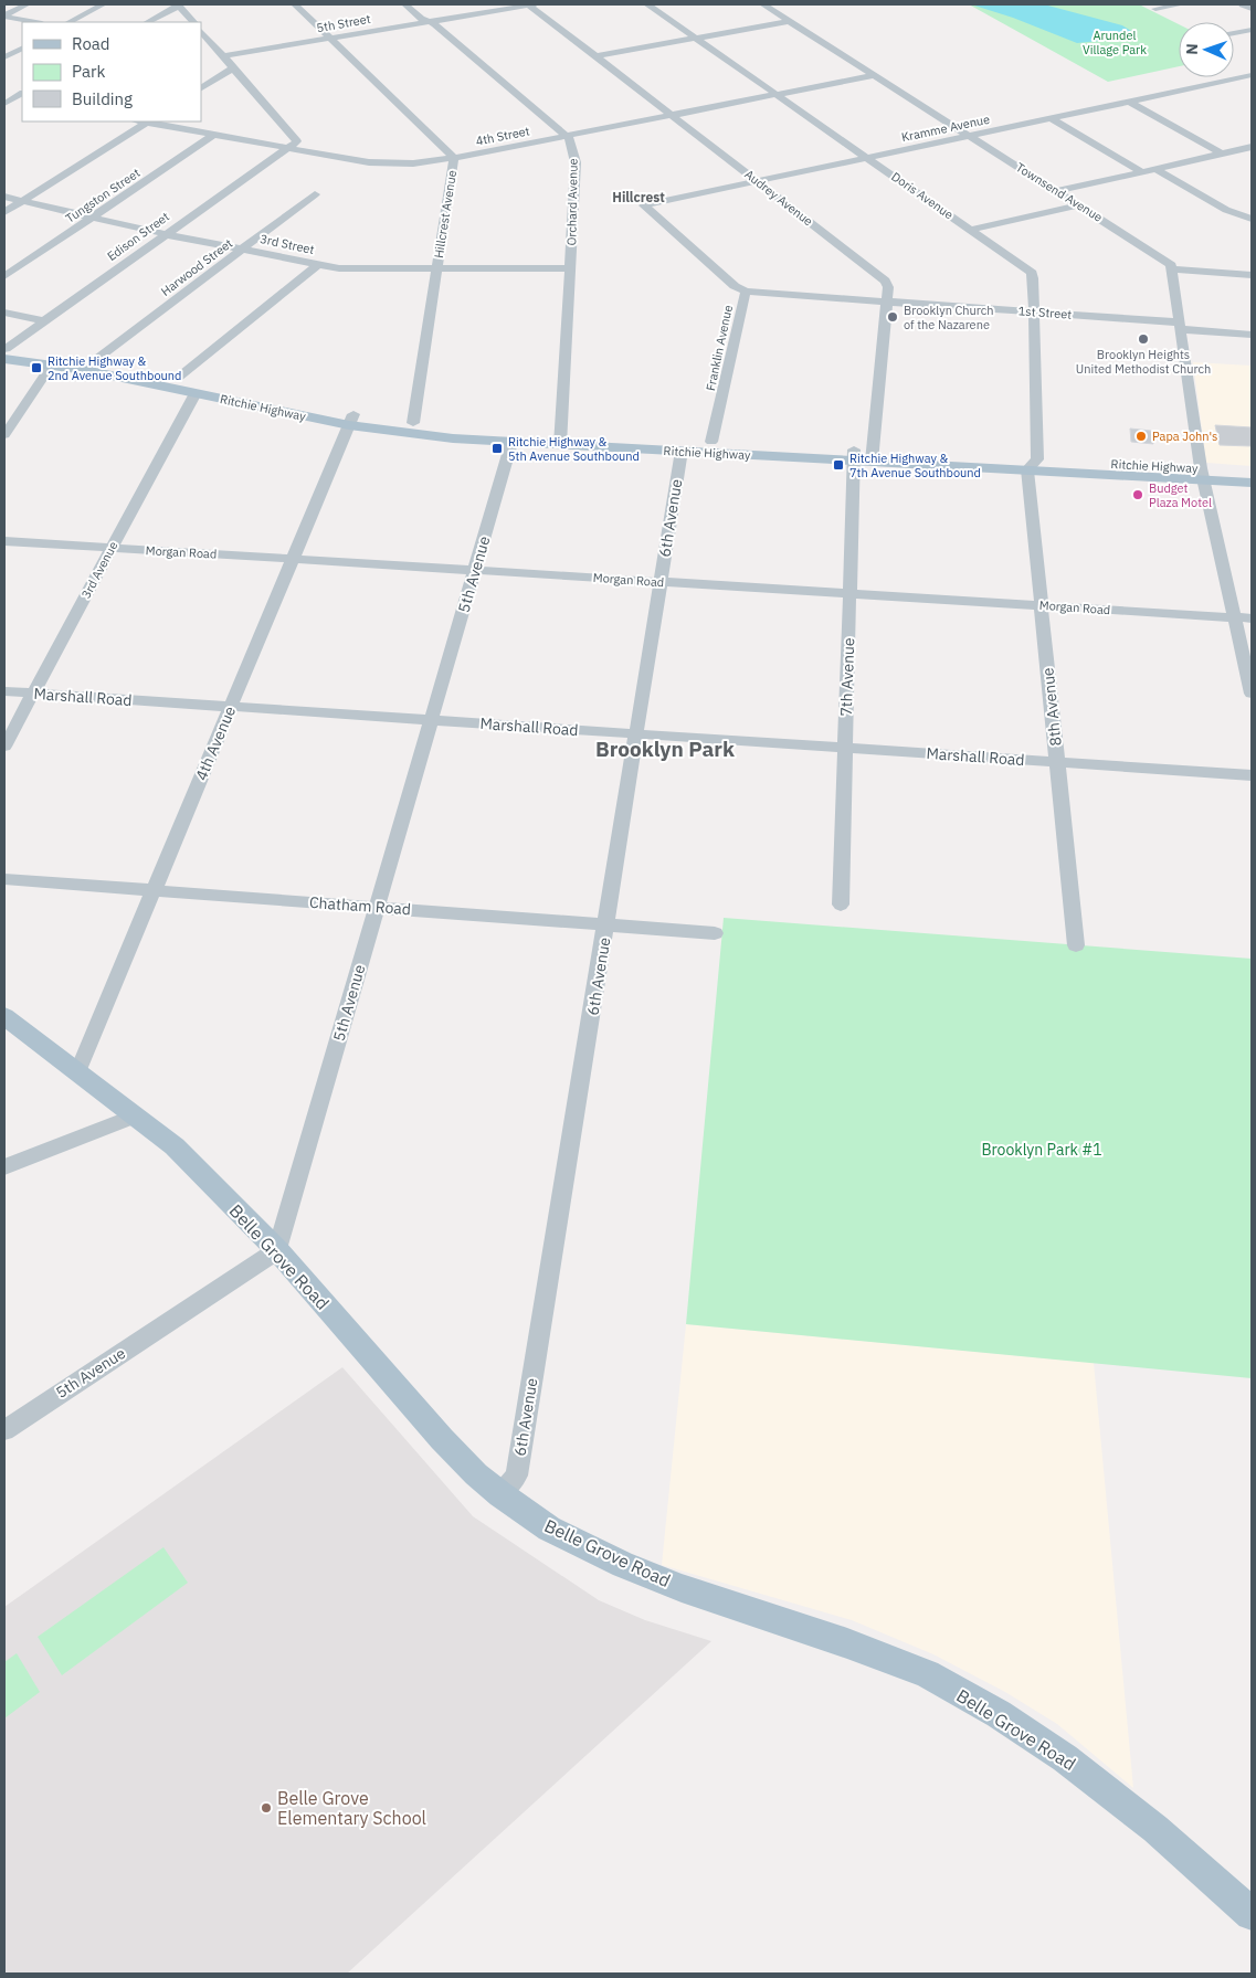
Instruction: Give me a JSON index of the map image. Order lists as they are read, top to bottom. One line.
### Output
{"streets":{"main road":["Ritchie Highway","Belle Grove Road"],"street":["5th Street","Kramme Avenue","4th Street","Townsend Avenue","Tungston Street","Doris Avenue","Audrey Avenue","Orchard Avenue","Hillcrest Avenue","Edison Street","3rd Street","Harwood Street","1st Street","Franklin Avenue","6th Avenue","Morgan Road","3rd Avenue","5th Avenue","7th Avenue","Marshall Road","8th Avenue","4th Avenue","Chatham Road"]},"crossings":[["5th Street","Audrey Avenue"],["5th Street","Orchard Avenue"],["5th Street","Hillcrest Avenue"],["Kramme Avenue","Townsend Avenue"],["Kramme Avenue","Doris Avenue"],["Kramme Avenue","Audrey Avenue"],["Kramme Avenue","Franklin Avenue"],["4th Street","Townsend Avenue"],["4th Street","Tungston Street"],["4th Street","Doris Avenue"],["4th Street","Audrey Avenue"],["4th Street","Orchard Avenue"],["4th Street","Hillcrest Avenue"],["4th Street","Edison Street"],["Tungston Street","3rd Street"],["Doris Avenue","1st Street"],["Doris Avenue","Ritchie Highway"],["Doris Avenue","8th Avenue"],["Audrey Avenue","1st Street"],["Audrey Avenue","Ritchie Highway"],["Orchard Avenue","3rd Street"],["Orchard Avenue","Ritchie Highway"],["Hillcrest Avenue","3rd Street"],["Hillcrest Avenue","Ritchie Highway"],["Edison Street","3rd Street"],["Edison Street","Ritchie Highway"],["3rd Street","Harwood Street"],["Harwood Street","Ritchie Highway"],["1st Street","Franklin Avenue"],["Franklin Avenue","Ritchie Highway"],["Ritchie Highway","6th Avenue"],["Ritchie Highway","3rd Avenue"],["Ritchie Highway","5th Avenue"],["Ritchie Highway","7th Avenue"],["Ritchie Highway","8th Avenue"],["Ritchie Highway","4th Avenue"],["6th Avenue","Morgan Road"],["6th Avenue","Marshall Road"],["6th Avenue","Chatham Road"],["6th Avenue","Belle Grove Road"],["Morgan Road","3rd Avenue"],["Morgan Road","5th Avenue"],["Morgan Road","7th Avenue"],["Morgan Road","8th Avenue"],["Morgan Road","4th Avenue"],["3rd Avenue","Marshall Road"],["5th Avenue","Marshall Road"],["5th Avenue","Chatham Road"],["5th Avenue","Belle Grove Road"],["7th Avenue","Marshall Road"],["Marshall Road","8th Avenue"],["Marshall Road","4th Avenue"],["4th Avenue","Chatham Road"],["4th Avenue","Belle Grove Road"]],"districts":["Hillcrest","Brooklyn Park"],"parks":["Arundel Village Park","Brooklyn Park #1"],"places":{"other":["Brooklyn Church of the Nazarene","Brooklyn Heights United Methodist Church","Papa John's","Budget Plaza Motel","Belle Grove Elementary School"],"transit":["Ritchie Highway & 2nd Avenue Southbound","Ritchie Highway & 5th Avenue Southbound","Ritchie Highway & 7th Avenue Southbound"]},"legend":["Road","Park","Building"],"north":"left"}
